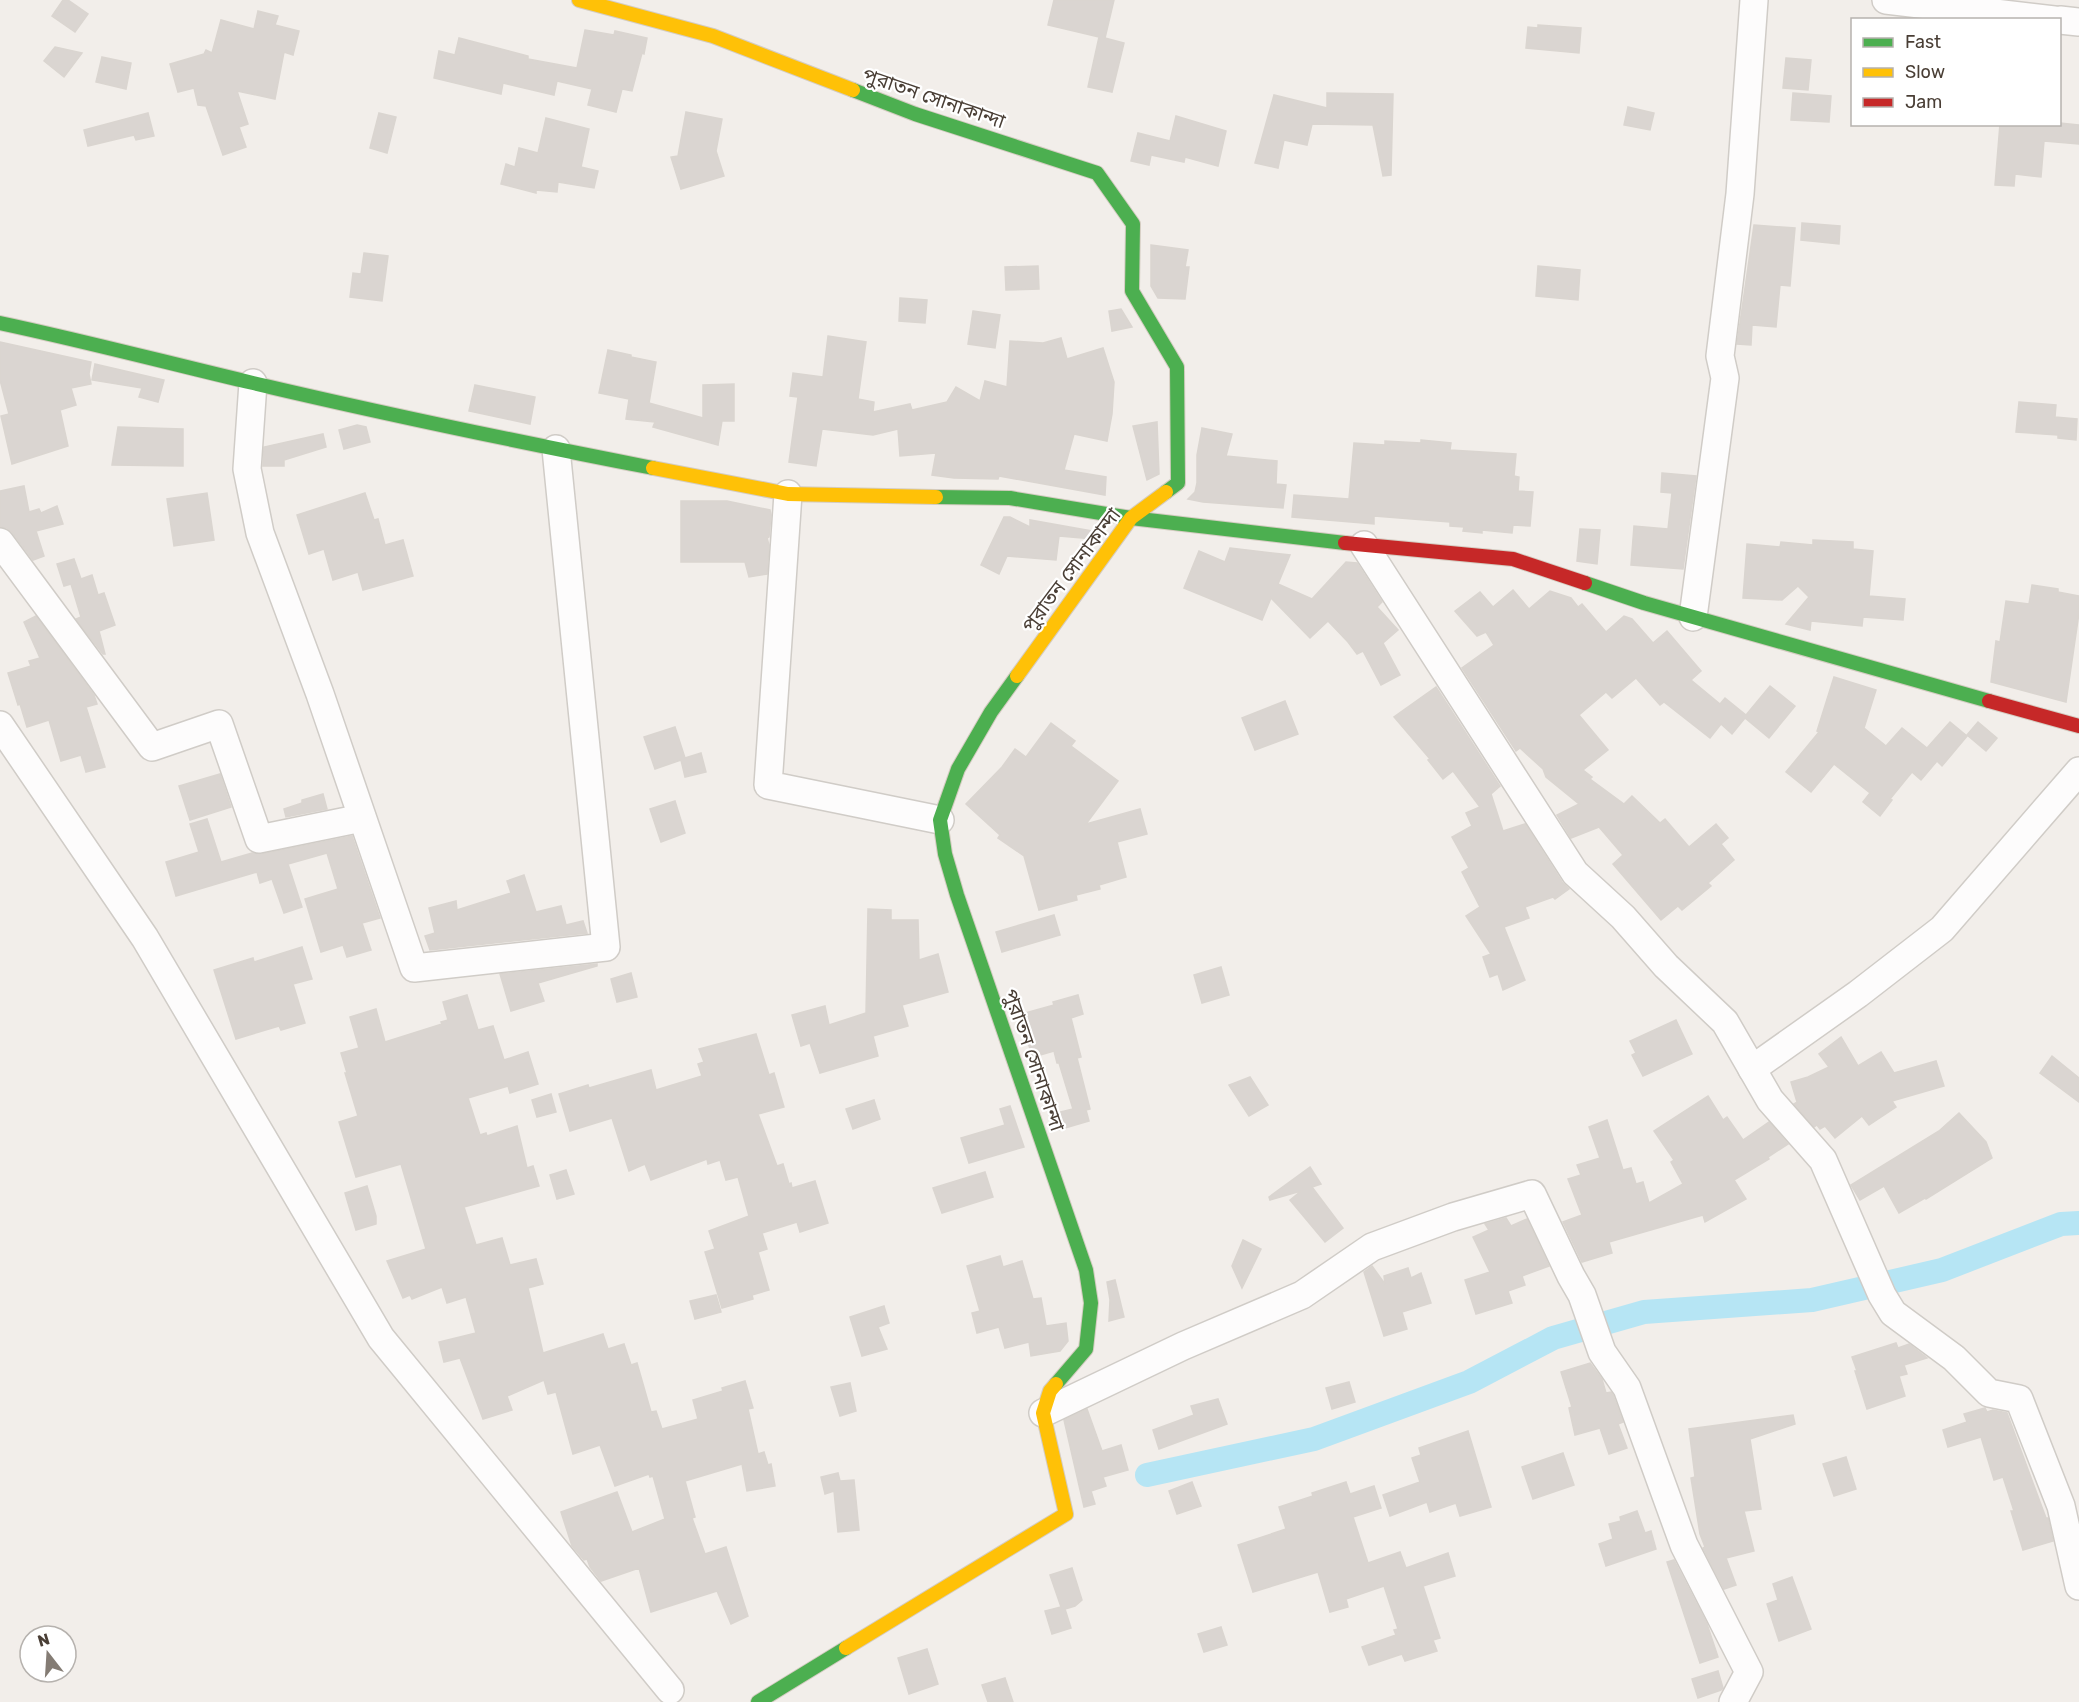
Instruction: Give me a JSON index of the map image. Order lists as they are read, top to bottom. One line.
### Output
{"streets":{"street":["পুরাতন সোনাকান্দা"]},"legend":["Fast","Slow","Jam"],"north":"top"}
